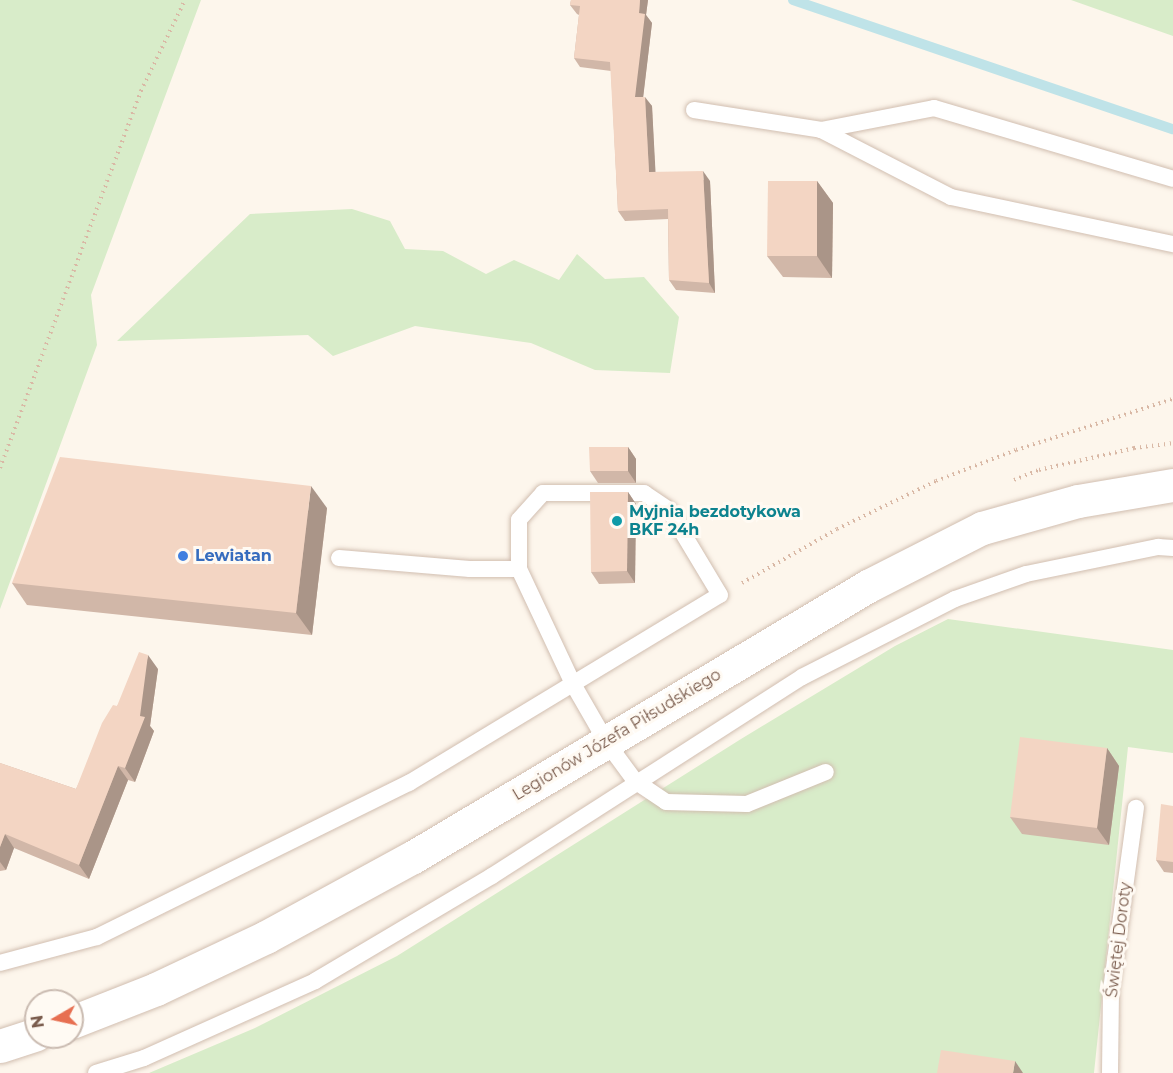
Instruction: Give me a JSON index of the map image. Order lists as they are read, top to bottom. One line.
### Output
{"streets":{"street":["Legionów Józefa Piłsudskiego"],"lane":["Świętej Doroty"]},"places":["Myjnia bezdotykowa BKF 24h","Lewiatan"],"north":"left"}
